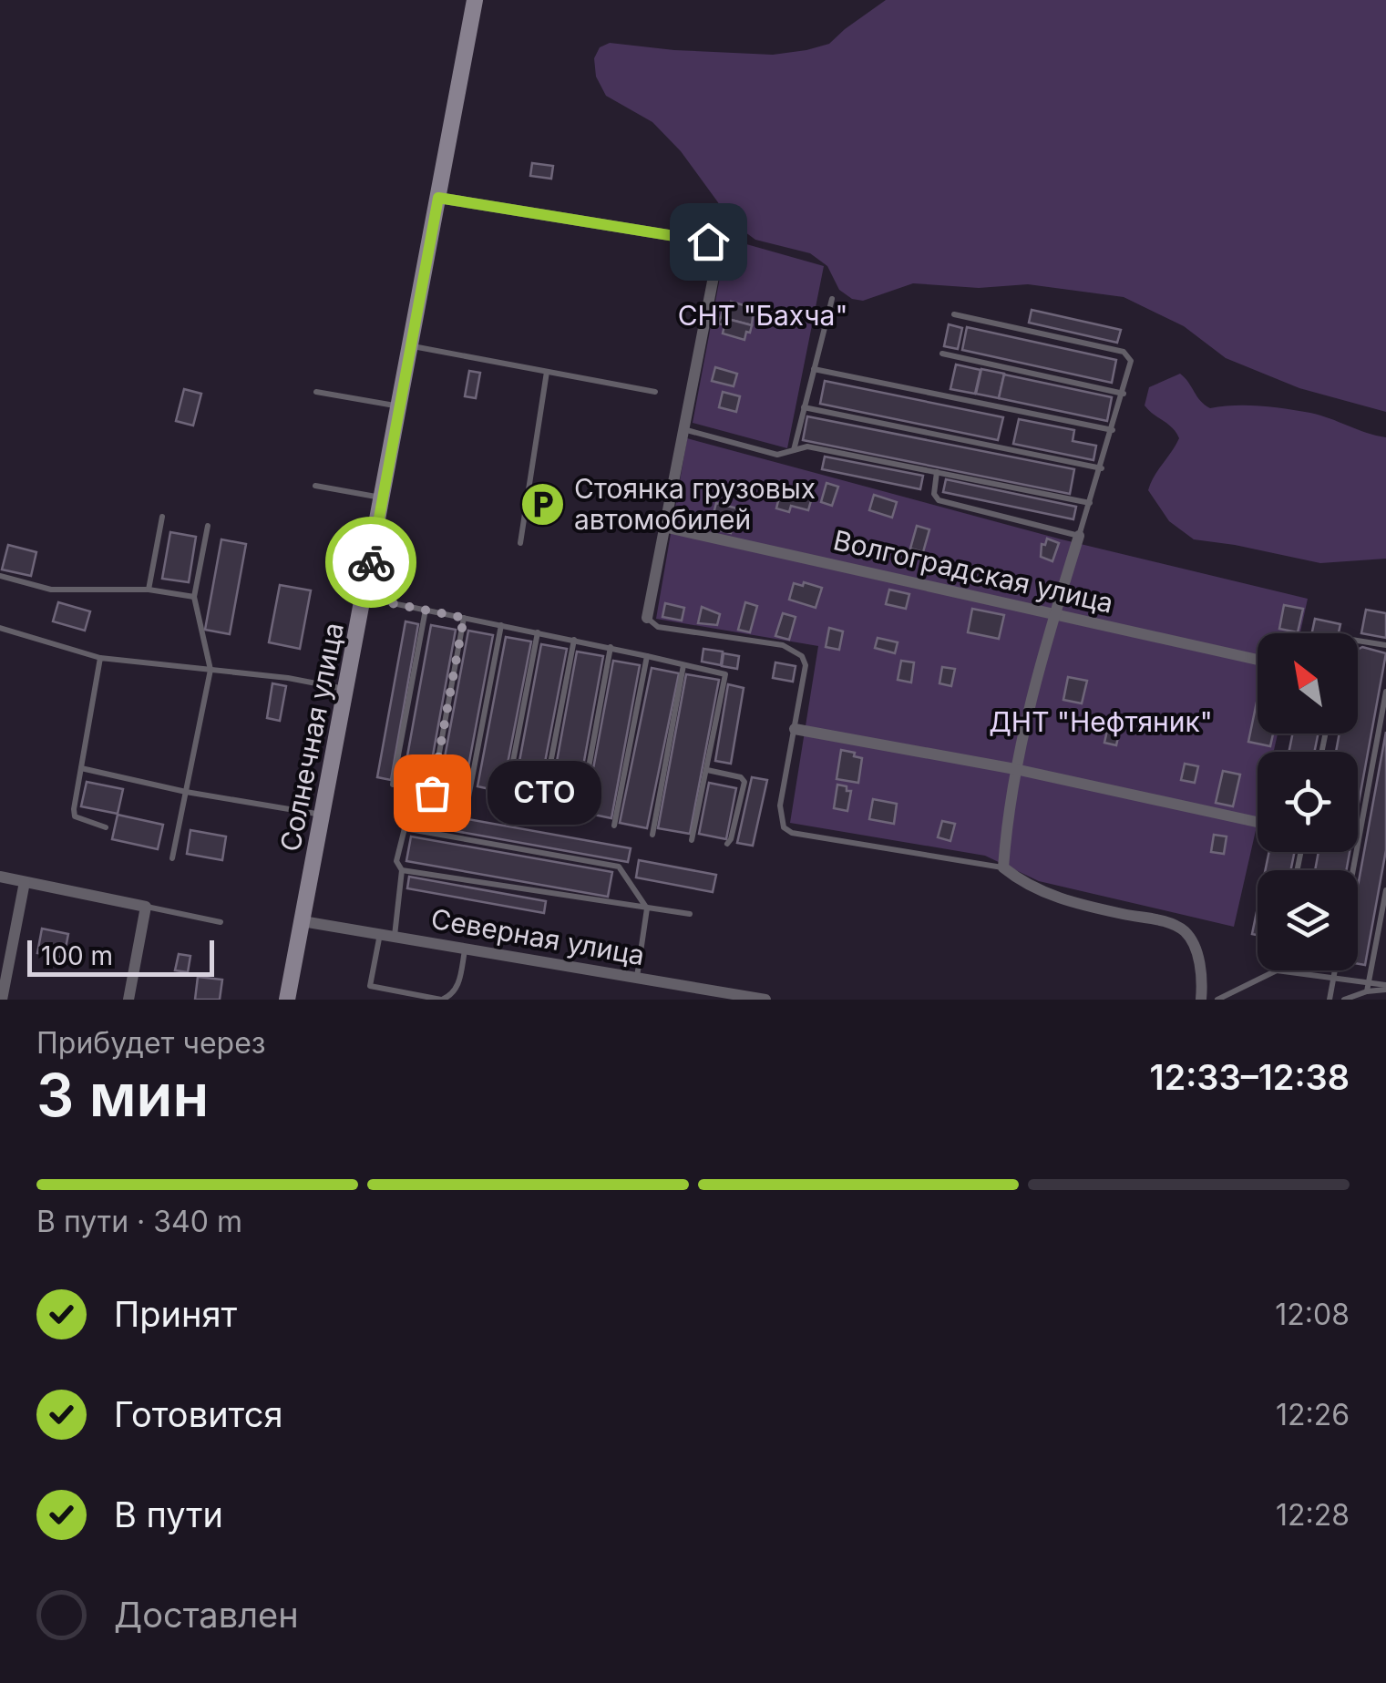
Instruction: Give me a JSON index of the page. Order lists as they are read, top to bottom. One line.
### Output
{"streets":{"street":["Волгоградская улица","Солнечная улица","Северная улица"]},"crossings":[["Солнечная улица","Северная улица"]],"parks":["СНТ \"Бахча\"","ДНТ \"Нефтяник\""],"places":{"parking":["Стоянка грузовых автомобилей"],"other":["СТО"]},"scale_bar":"100 m","north":"top left","page":{"bubble":"СТО","scale":"100 m","heading":["3 мин","Прибудет через","12:33–12:38"],"bar":"В пути · 340 m","list":[["Принят","12:08"],["Готовится","12:26"],["В пути","12:28"],"Доставлен"]}}
